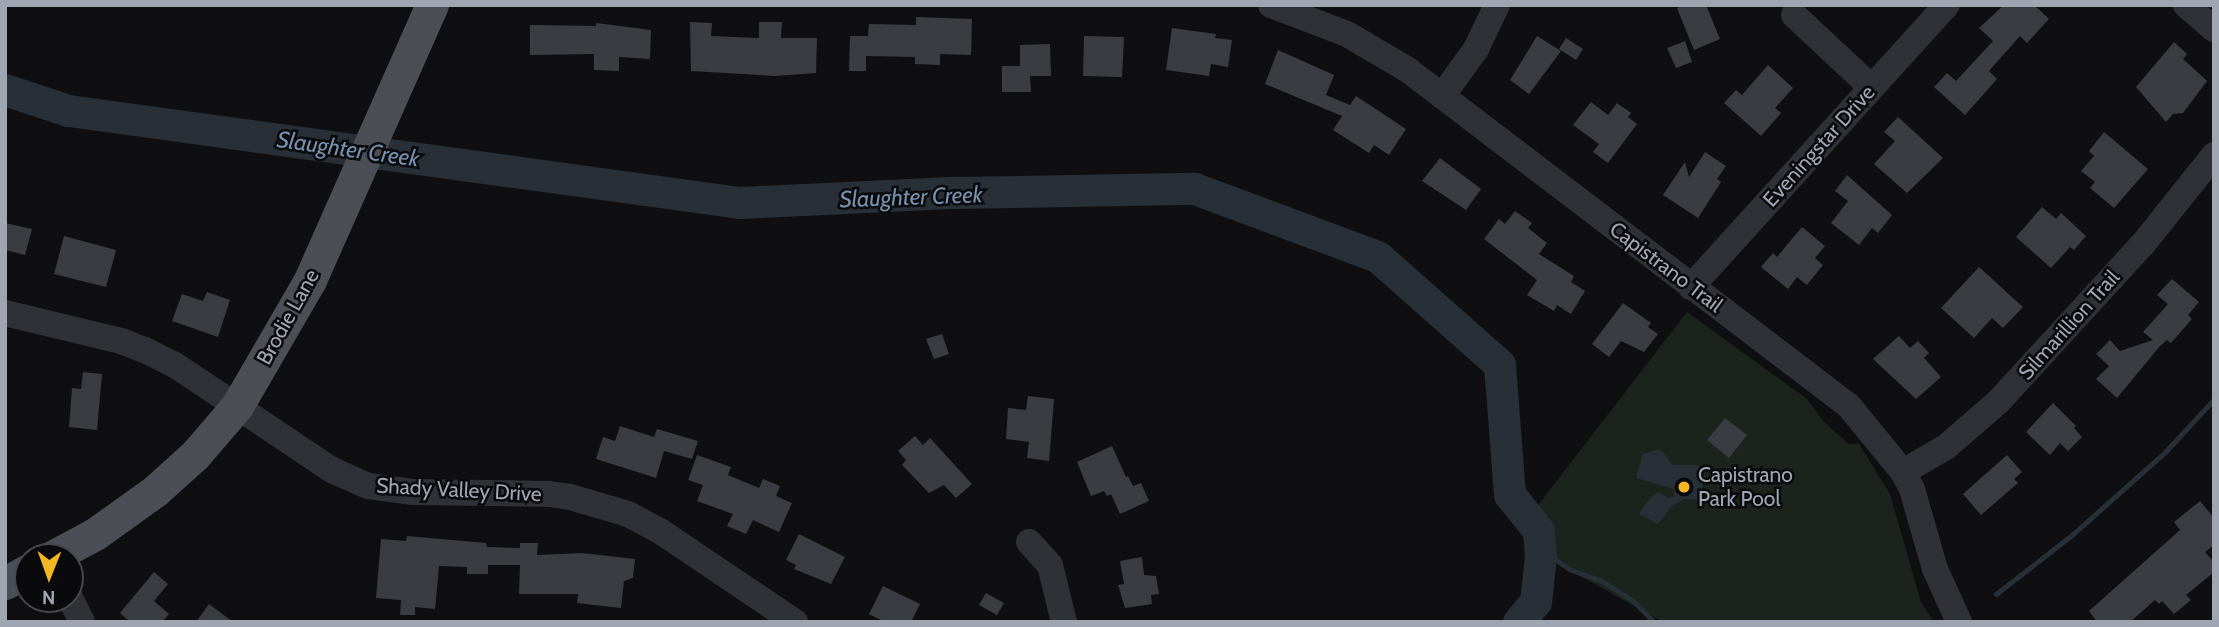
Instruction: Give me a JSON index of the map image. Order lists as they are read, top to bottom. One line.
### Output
{"streets":{"main road":["Brodie Lane"],"street":["Eveningstar Drive","Capistrano Trail","Silmarillion Trail","Shady Valley Drive"]},"crossings":[["Eveningstar Drive","Capistrano Trail"],["Capistrano Trail","Silmarillion Trail"],["Brodie Lane","Shady Valley Drive"]],"water":["Slaughter Creek"],"places":["Capistrano Park Pool"],"north":"bottom"}
